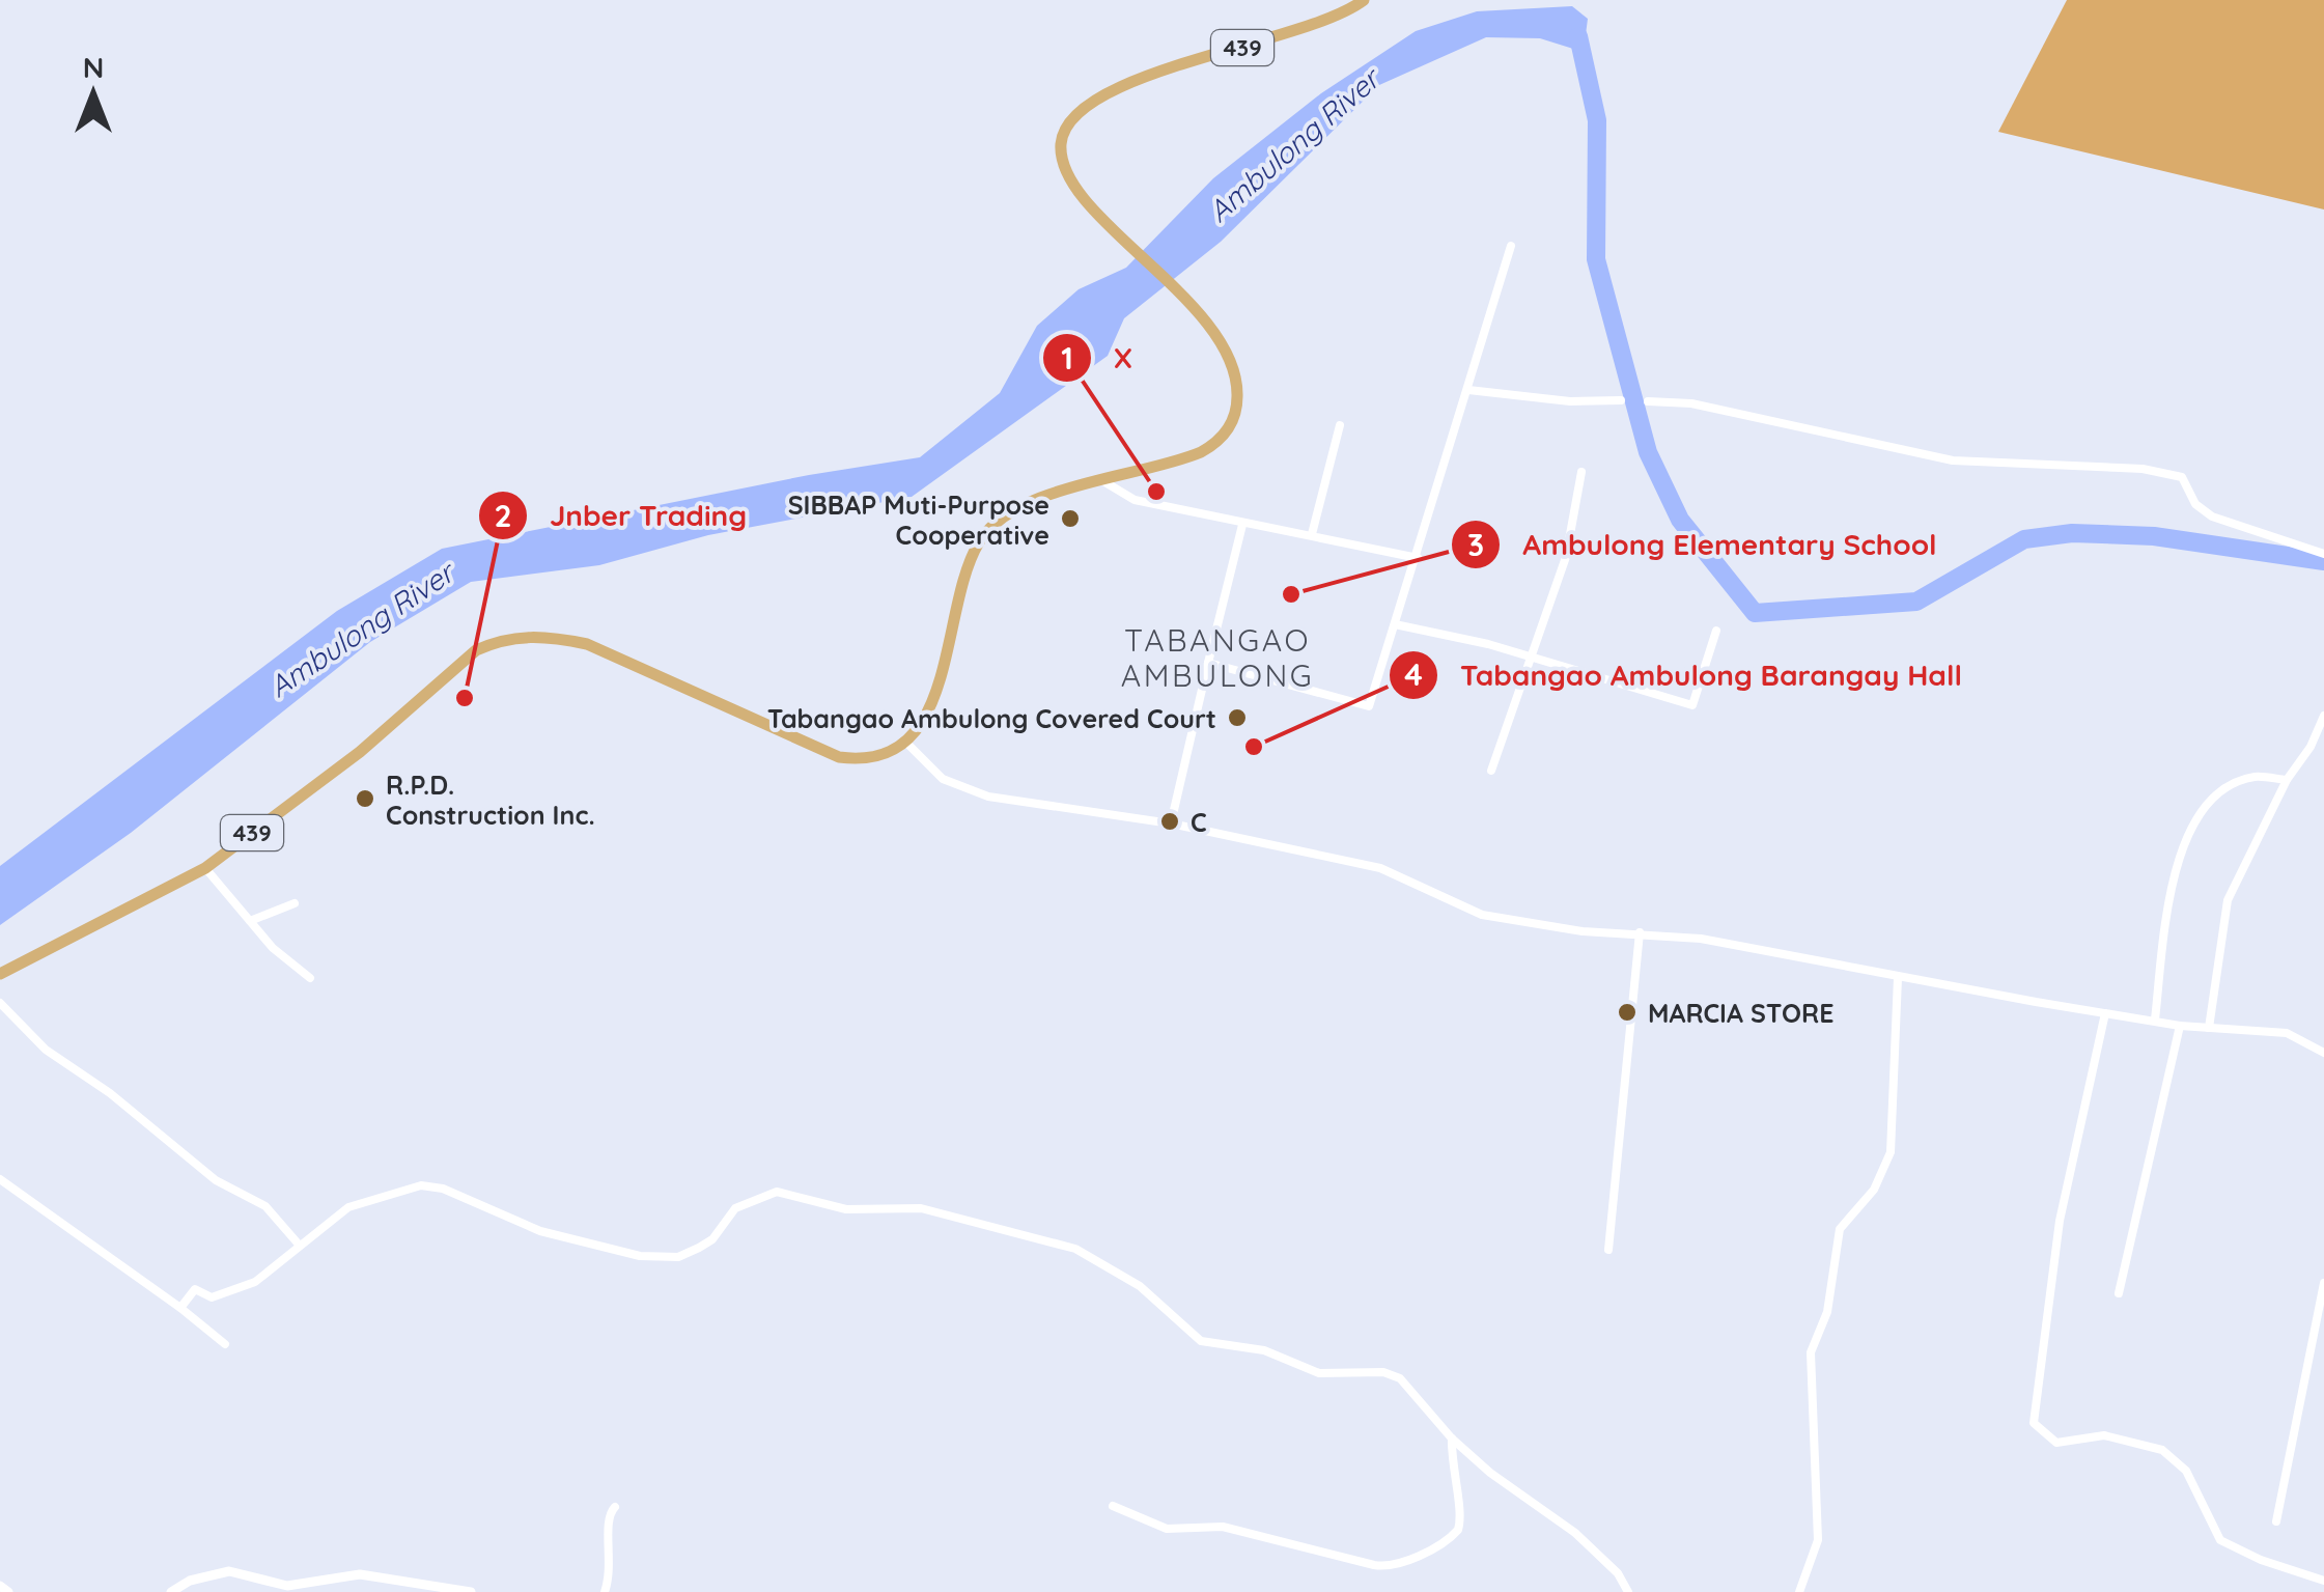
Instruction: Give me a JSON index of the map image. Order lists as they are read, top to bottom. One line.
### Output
{"streets":{"main road":["439"]},"districts":["TABANGAO AMBULONG"],"water":["Ambulong River"],"places":["X","SIBBAP Muti-Purpose Cooperative","Ambulong Elementary School","Jnber Trading","Tabangao Ambulong Covered Court","Tabangao Ambulong Barangay Hall","R.P.D. Construction Inc.","C","MARCIA STORE"],"north":"top"}
